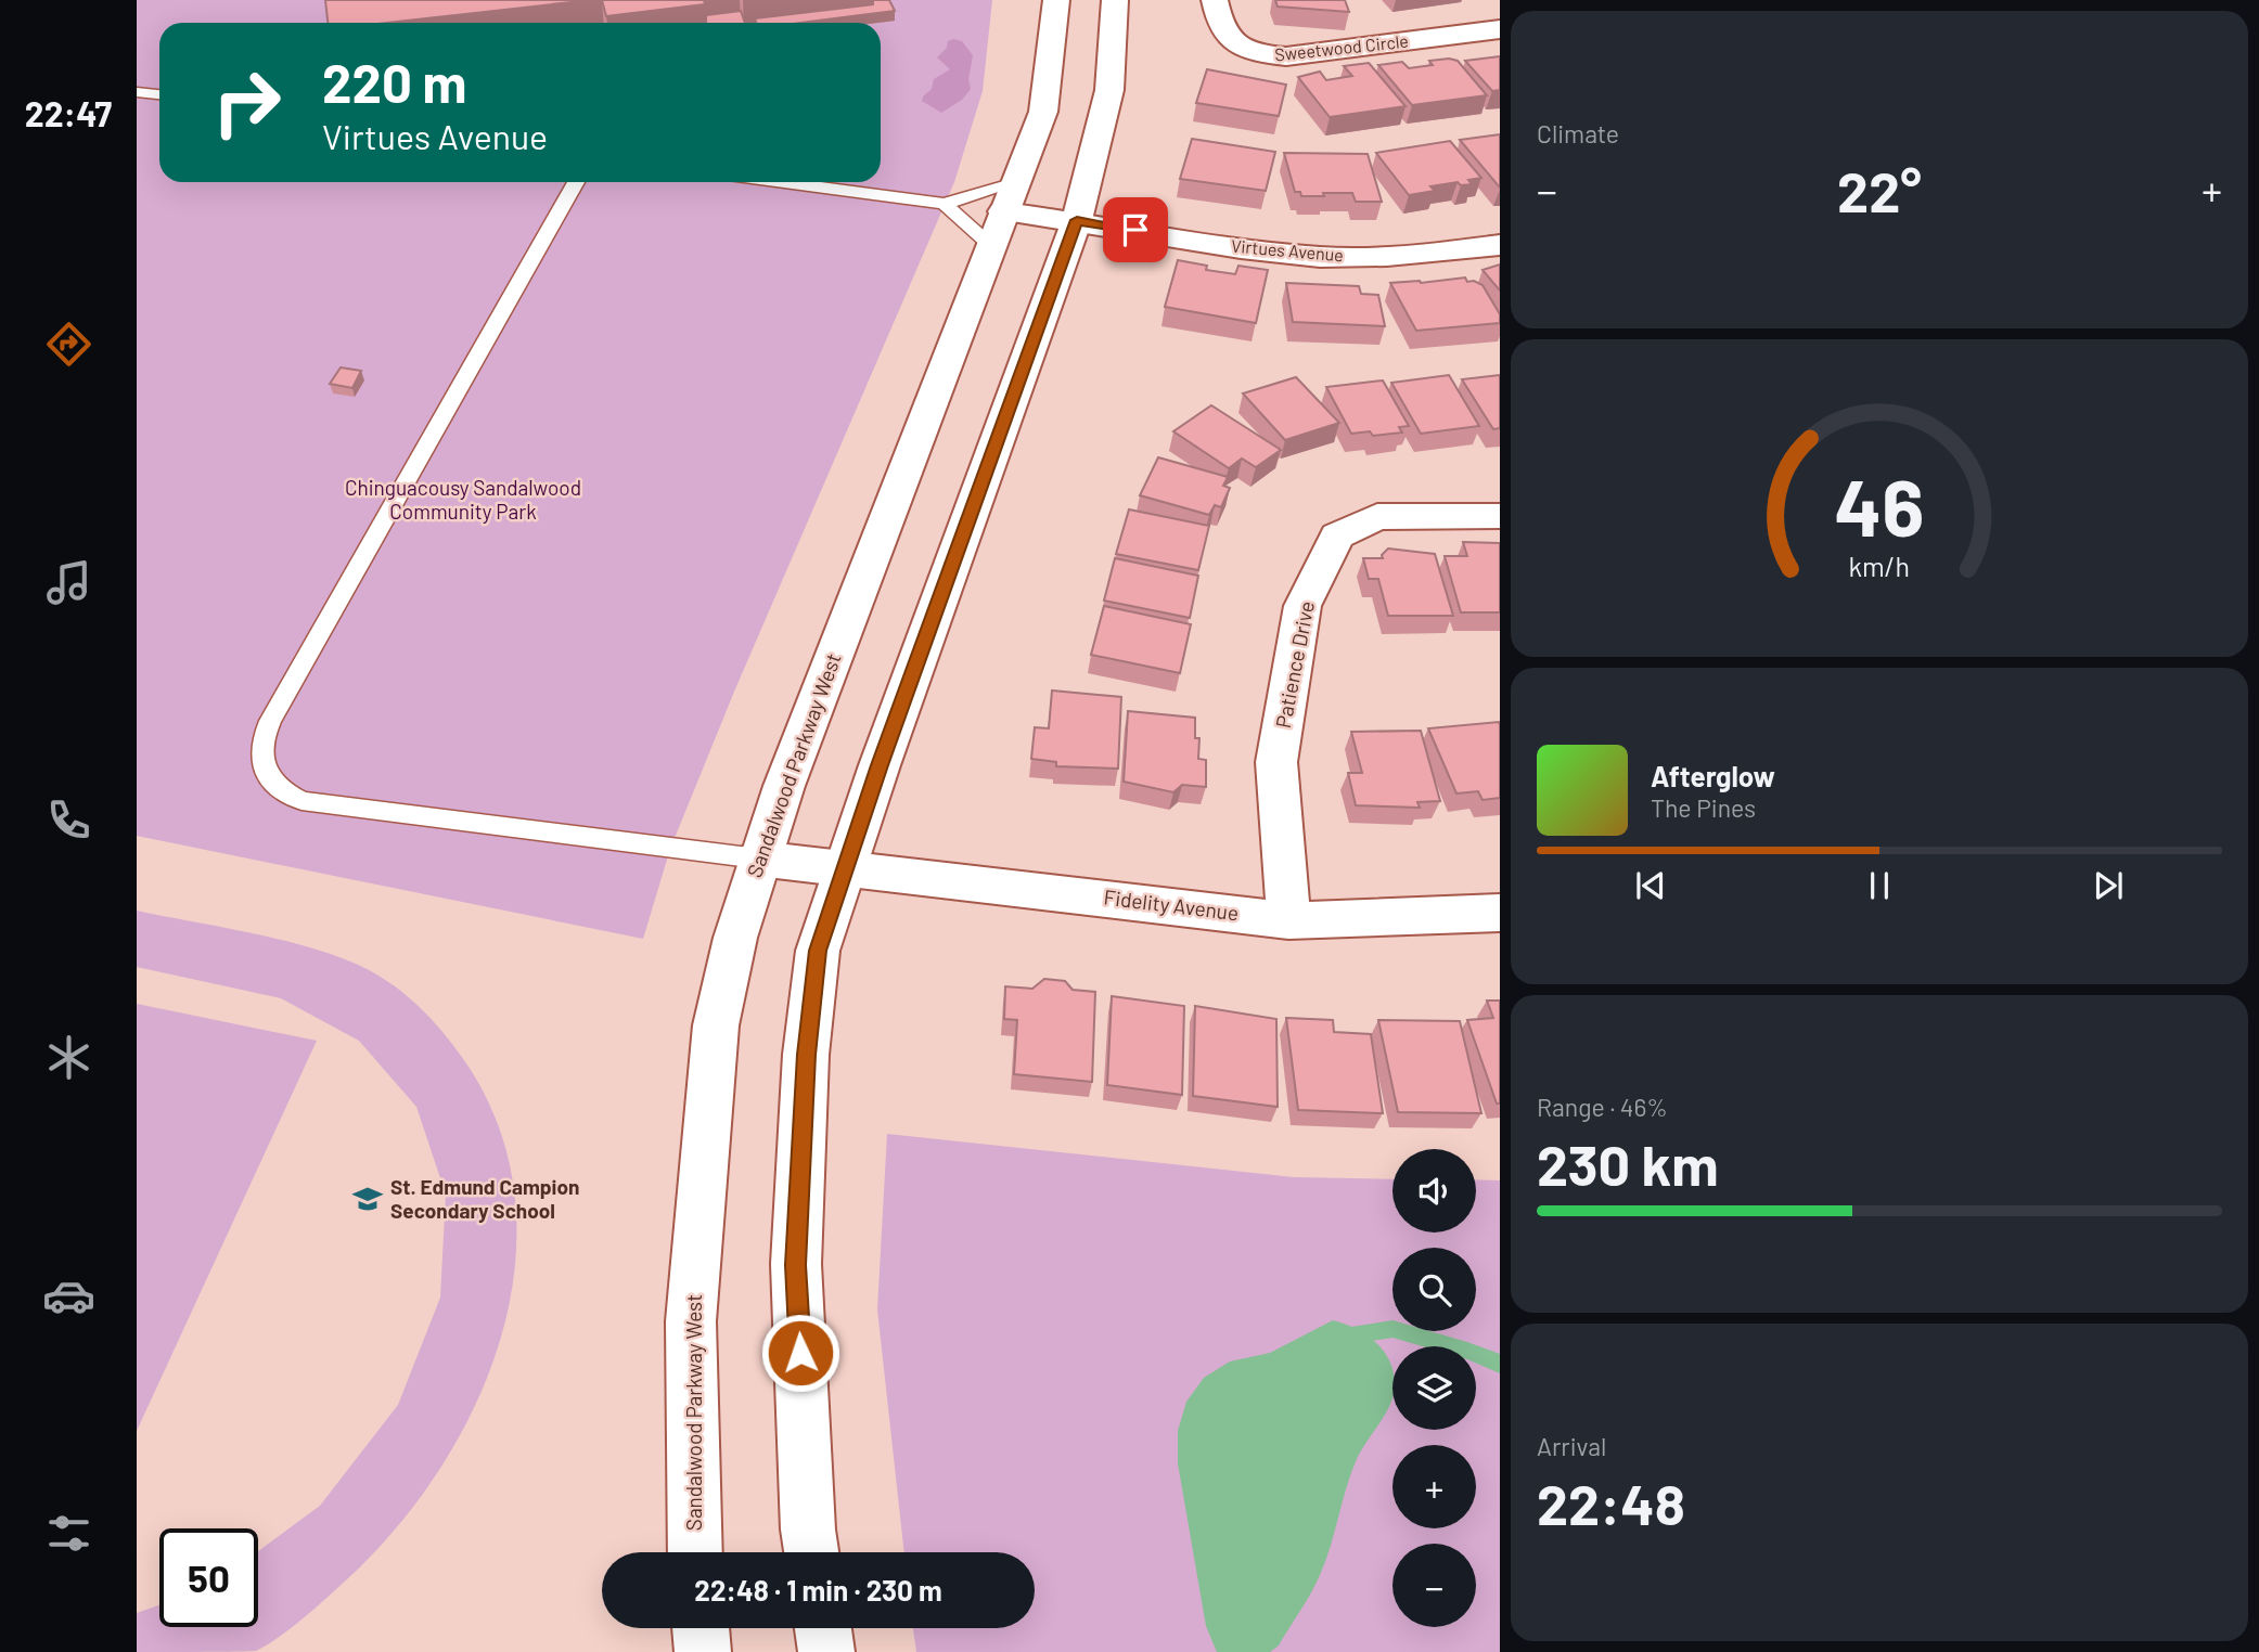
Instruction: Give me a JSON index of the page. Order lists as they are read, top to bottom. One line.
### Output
{"streets":{"main road":["Sweetwood Circle","Virtues Avenue","Patience Drive","Sandalwood Parkway West","Fidelity Avenue"]},"crossings":[["Virtues Avenue","Sandalwood Parkway West"],["Patience Drive","Fidelity Avenue"]],"parks":["Chinguacousy Sandalwood Community Park"],"places":{"school or university":["St. Edmund Campion Secondary School"]},"page":{"tabs":"22:47","tile":["Climate",["Range · 46%","230 km"],["Arrival","22:48"]],"turn":["220 m","Virtues Avenue"],"heat":["−","22°","+"],"song":["Afterglow","The Pines"],"map_buttons":["+","−"],"limit":"50","trip":"22:48 · 1 min · 230 m","gauge":["46","km/h"]}}
